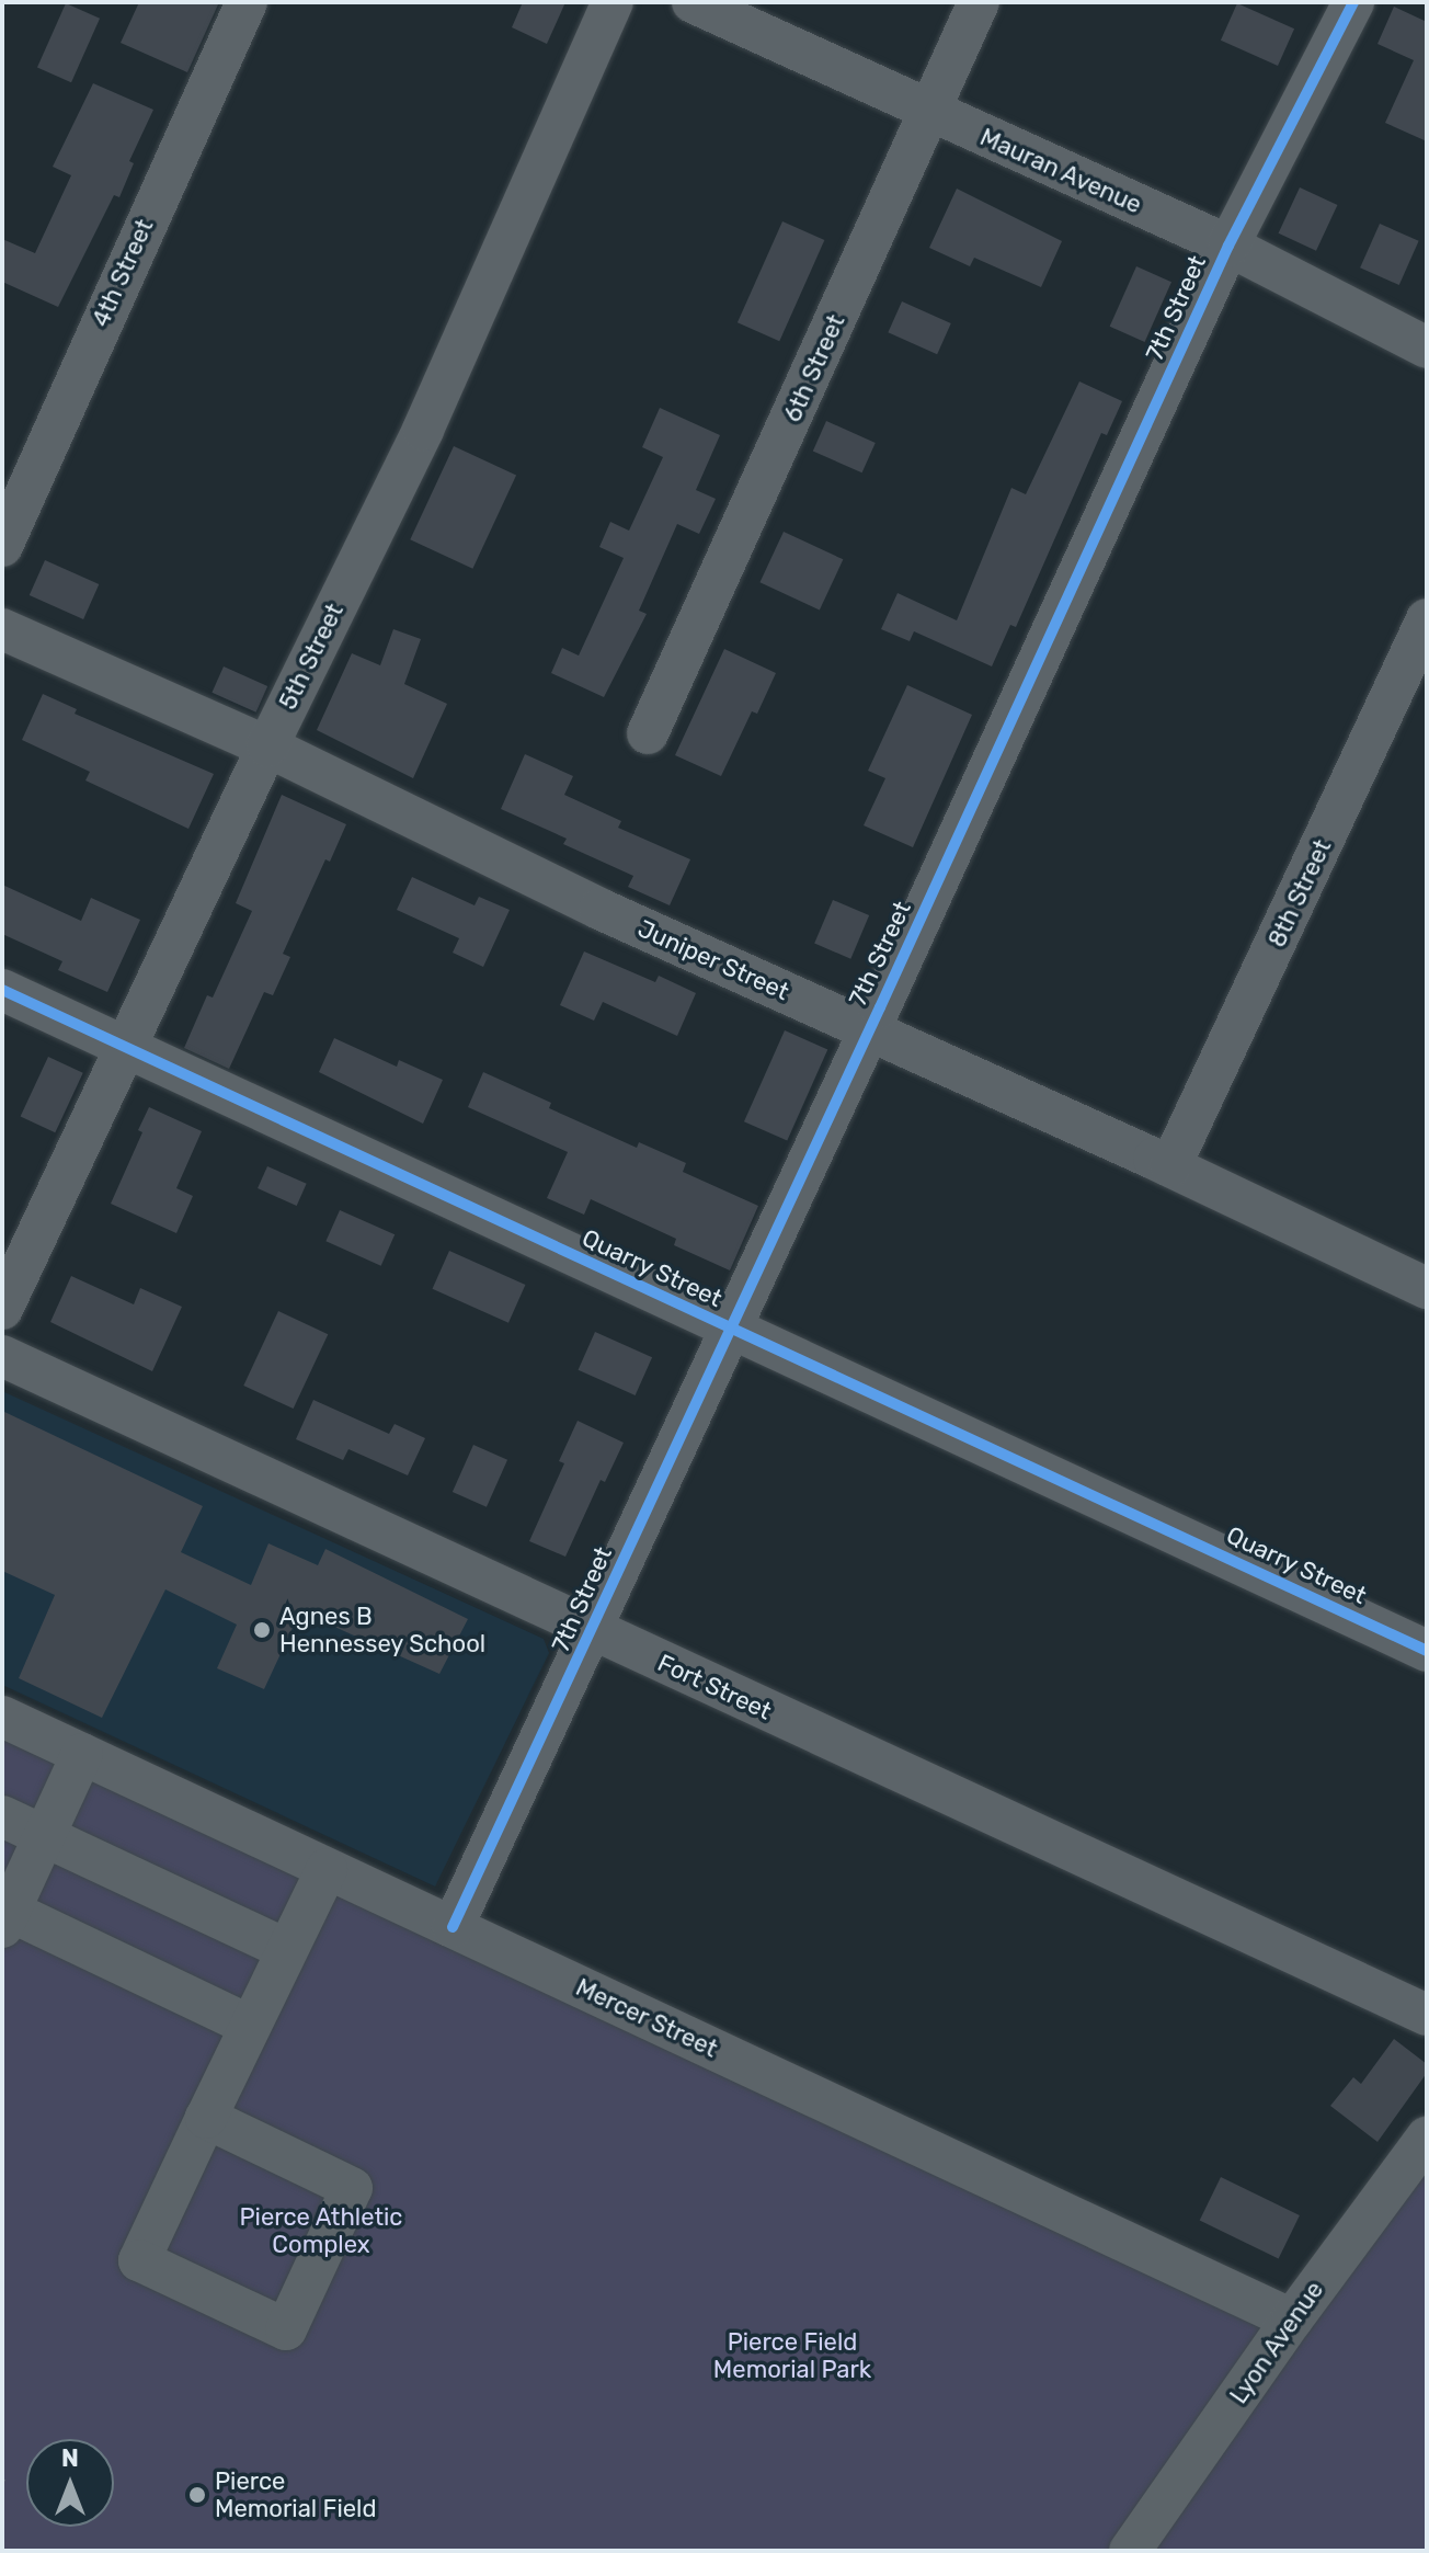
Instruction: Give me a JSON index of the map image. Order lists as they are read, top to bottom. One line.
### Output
{"streets":{"street":["Mauran Avenue","4th Street","7th Street","6th Street","5th Street","8th Street","Juniper Street","Quarry Street","Fort Street","Mercer Street","Lyon Avenue"]},"crossings":[["Mauran Avenue","7th Street"],["Mauran Avenue","6th Street"],["7th Street","Juniper Street"],["7th Street","Quarry Street"],["7th Street","Fort Street"],["7th Street","Mercer Street"],["5th Street","Juniper Street"],["5th Street","Quarry Street"],["8th Street","Juniper Street"],["Mercer Street","Lyon Avenue"]],"parks":["Pierce Athletic Complex","Pierce Field Memorial Park"],"places":["Agnes B Hennessey School","Pierce Memorial Field"],"north":"top"}
